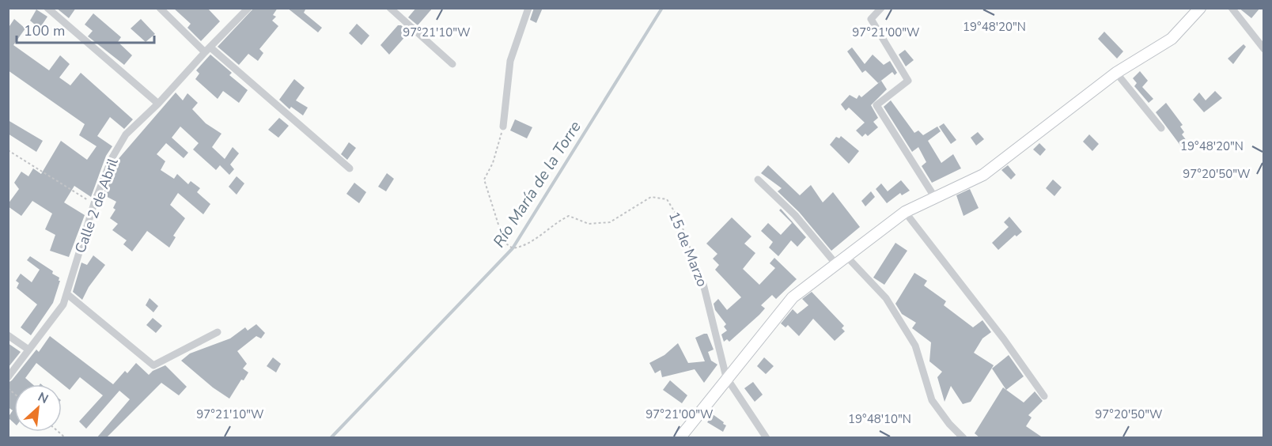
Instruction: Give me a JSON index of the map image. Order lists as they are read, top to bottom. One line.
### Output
{"streets":{"street":["Calle 2 de Abril","15 de Marzo"]},"water":["Río María de la Torre"],"scale_bar":"100 m","north":"top right","coordinates":["19°48'20\"N","97°21'10\"W","97°21'00\"W","97°20'50\"W","19°48'10\"N"]}
